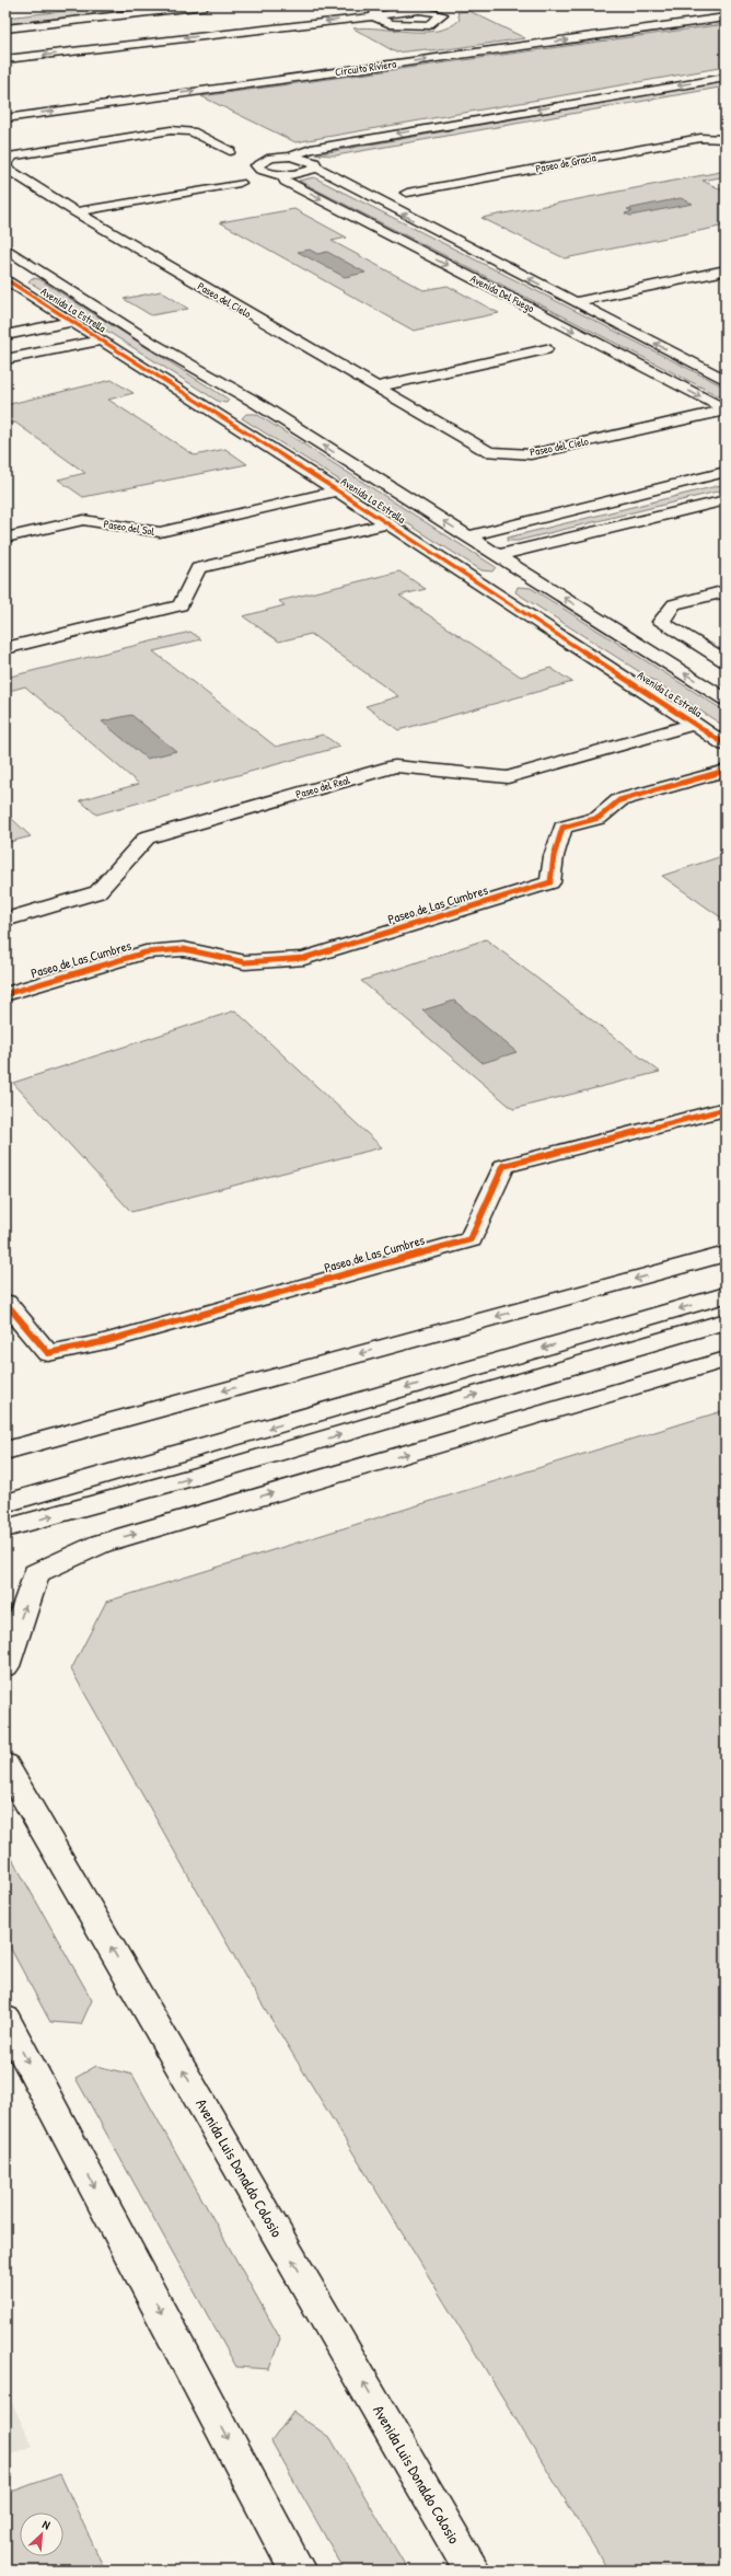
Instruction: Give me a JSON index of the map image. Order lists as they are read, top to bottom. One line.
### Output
{"streets":{"street":["Circuito Riviera","Paseo de Gracia","Avenida Del Fuego","Paseo del Cielo","Avenida La Estrella","Paseo del Sol","Paseo del Real","Paseo de Las Cumbres","Avenida Luis Donaldo Colosio"]},"crossings":[["Avenida Del Fuego","Paseo del Cielo"],["Avenida La Estrella","Paseo del Sol"],["Avenida La Estrella","Paseo del Real"]],"north":"top right"}
